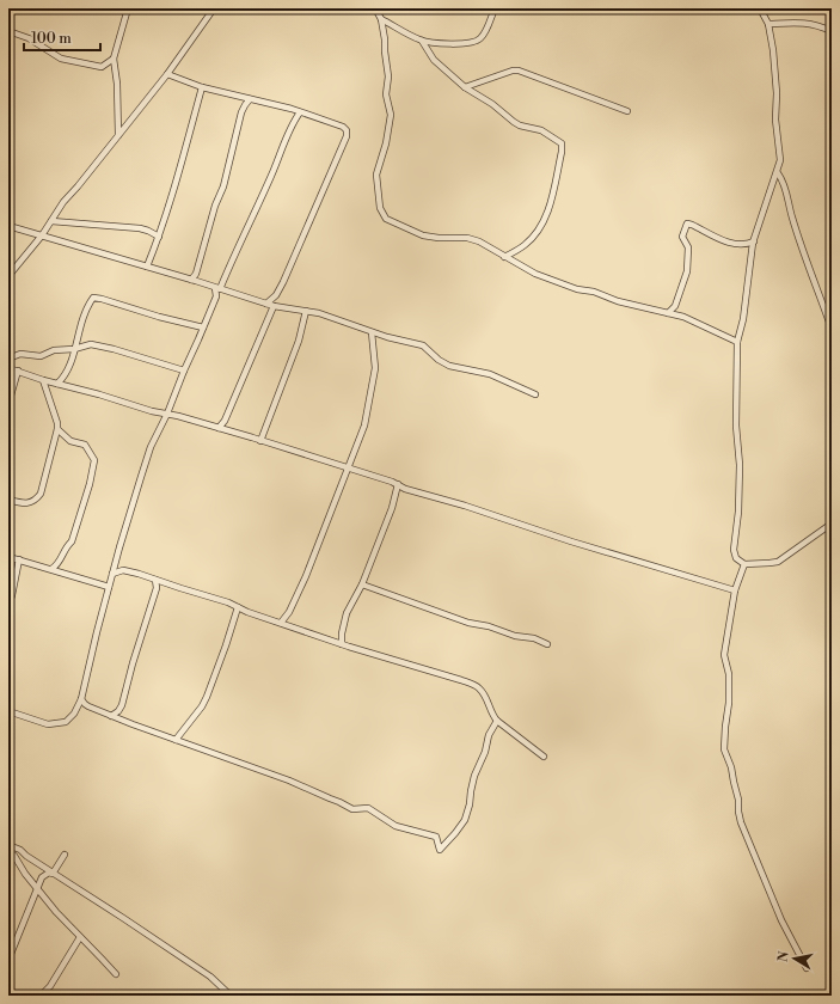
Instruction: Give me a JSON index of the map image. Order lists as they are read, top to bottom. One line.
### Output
{"scale_bar":"100 m","north":"left"}
